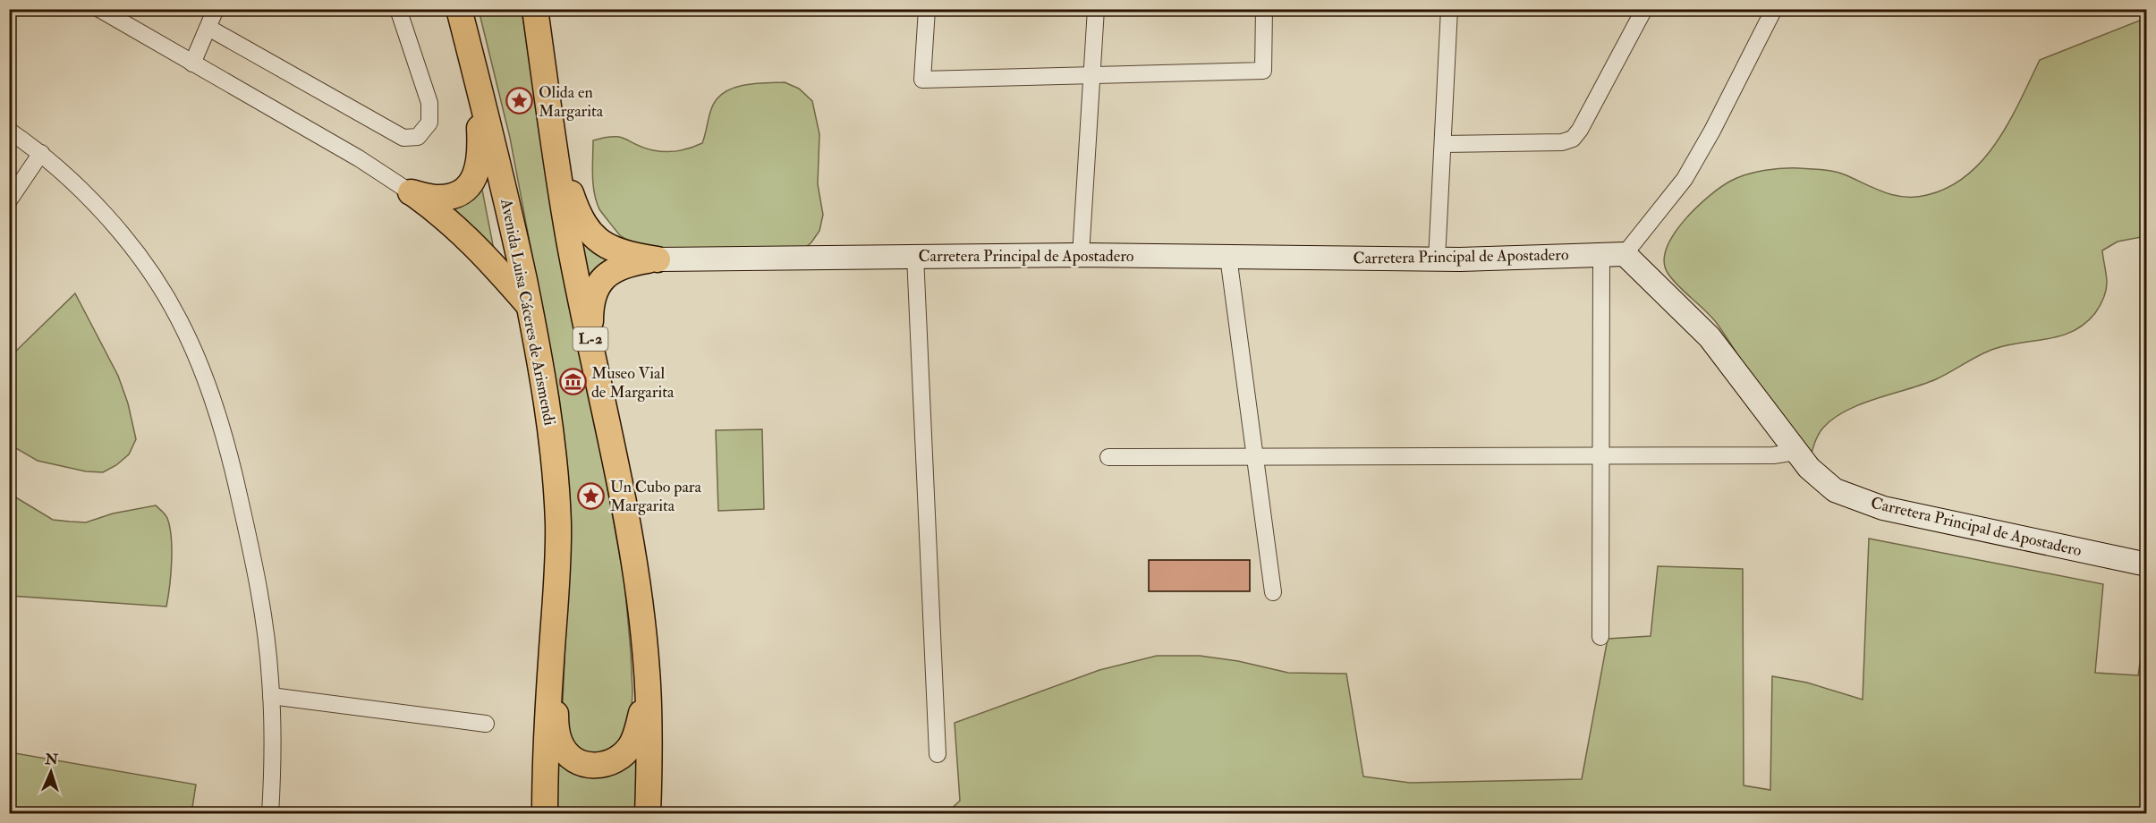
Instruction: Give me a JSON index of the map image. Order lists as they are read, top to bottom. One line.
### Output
{"streets":{"main road":["Avenida Luisa Cáceres de Arismendi","L-2"],"street":["Carretera Principal de Apostadero"]},"places":{"place":["Olida en Margarita","Un Cubo para Margarita"],"museum":["Museo Vial de Margarita"]},"north":"top"}
